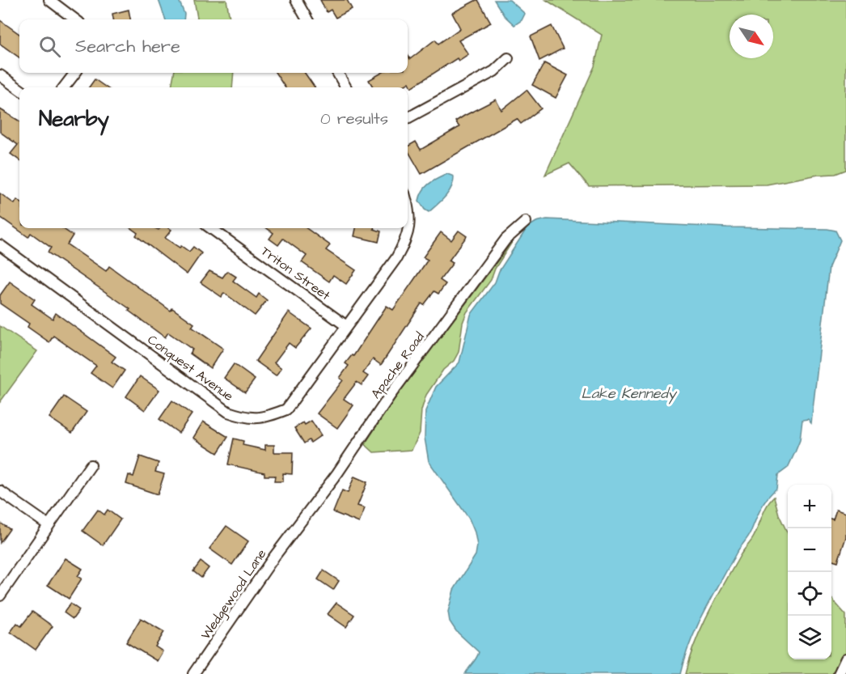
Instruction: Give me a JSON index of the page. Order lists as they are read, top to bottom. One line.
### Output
{"streets":{"street":["Triton Street","Apache Road","Conquest Avenue","Wedgewood Lane"]},"crossings":[["Triton Street","Conquest Avenue"],["Apache Road","Wedgewood Lane"]],"water":["Lake Kennedy"],"north":"bottom right","page":{"search":"Search here","heading":["Nearby","0 results"],"map_buttons":["+","−"]}}
